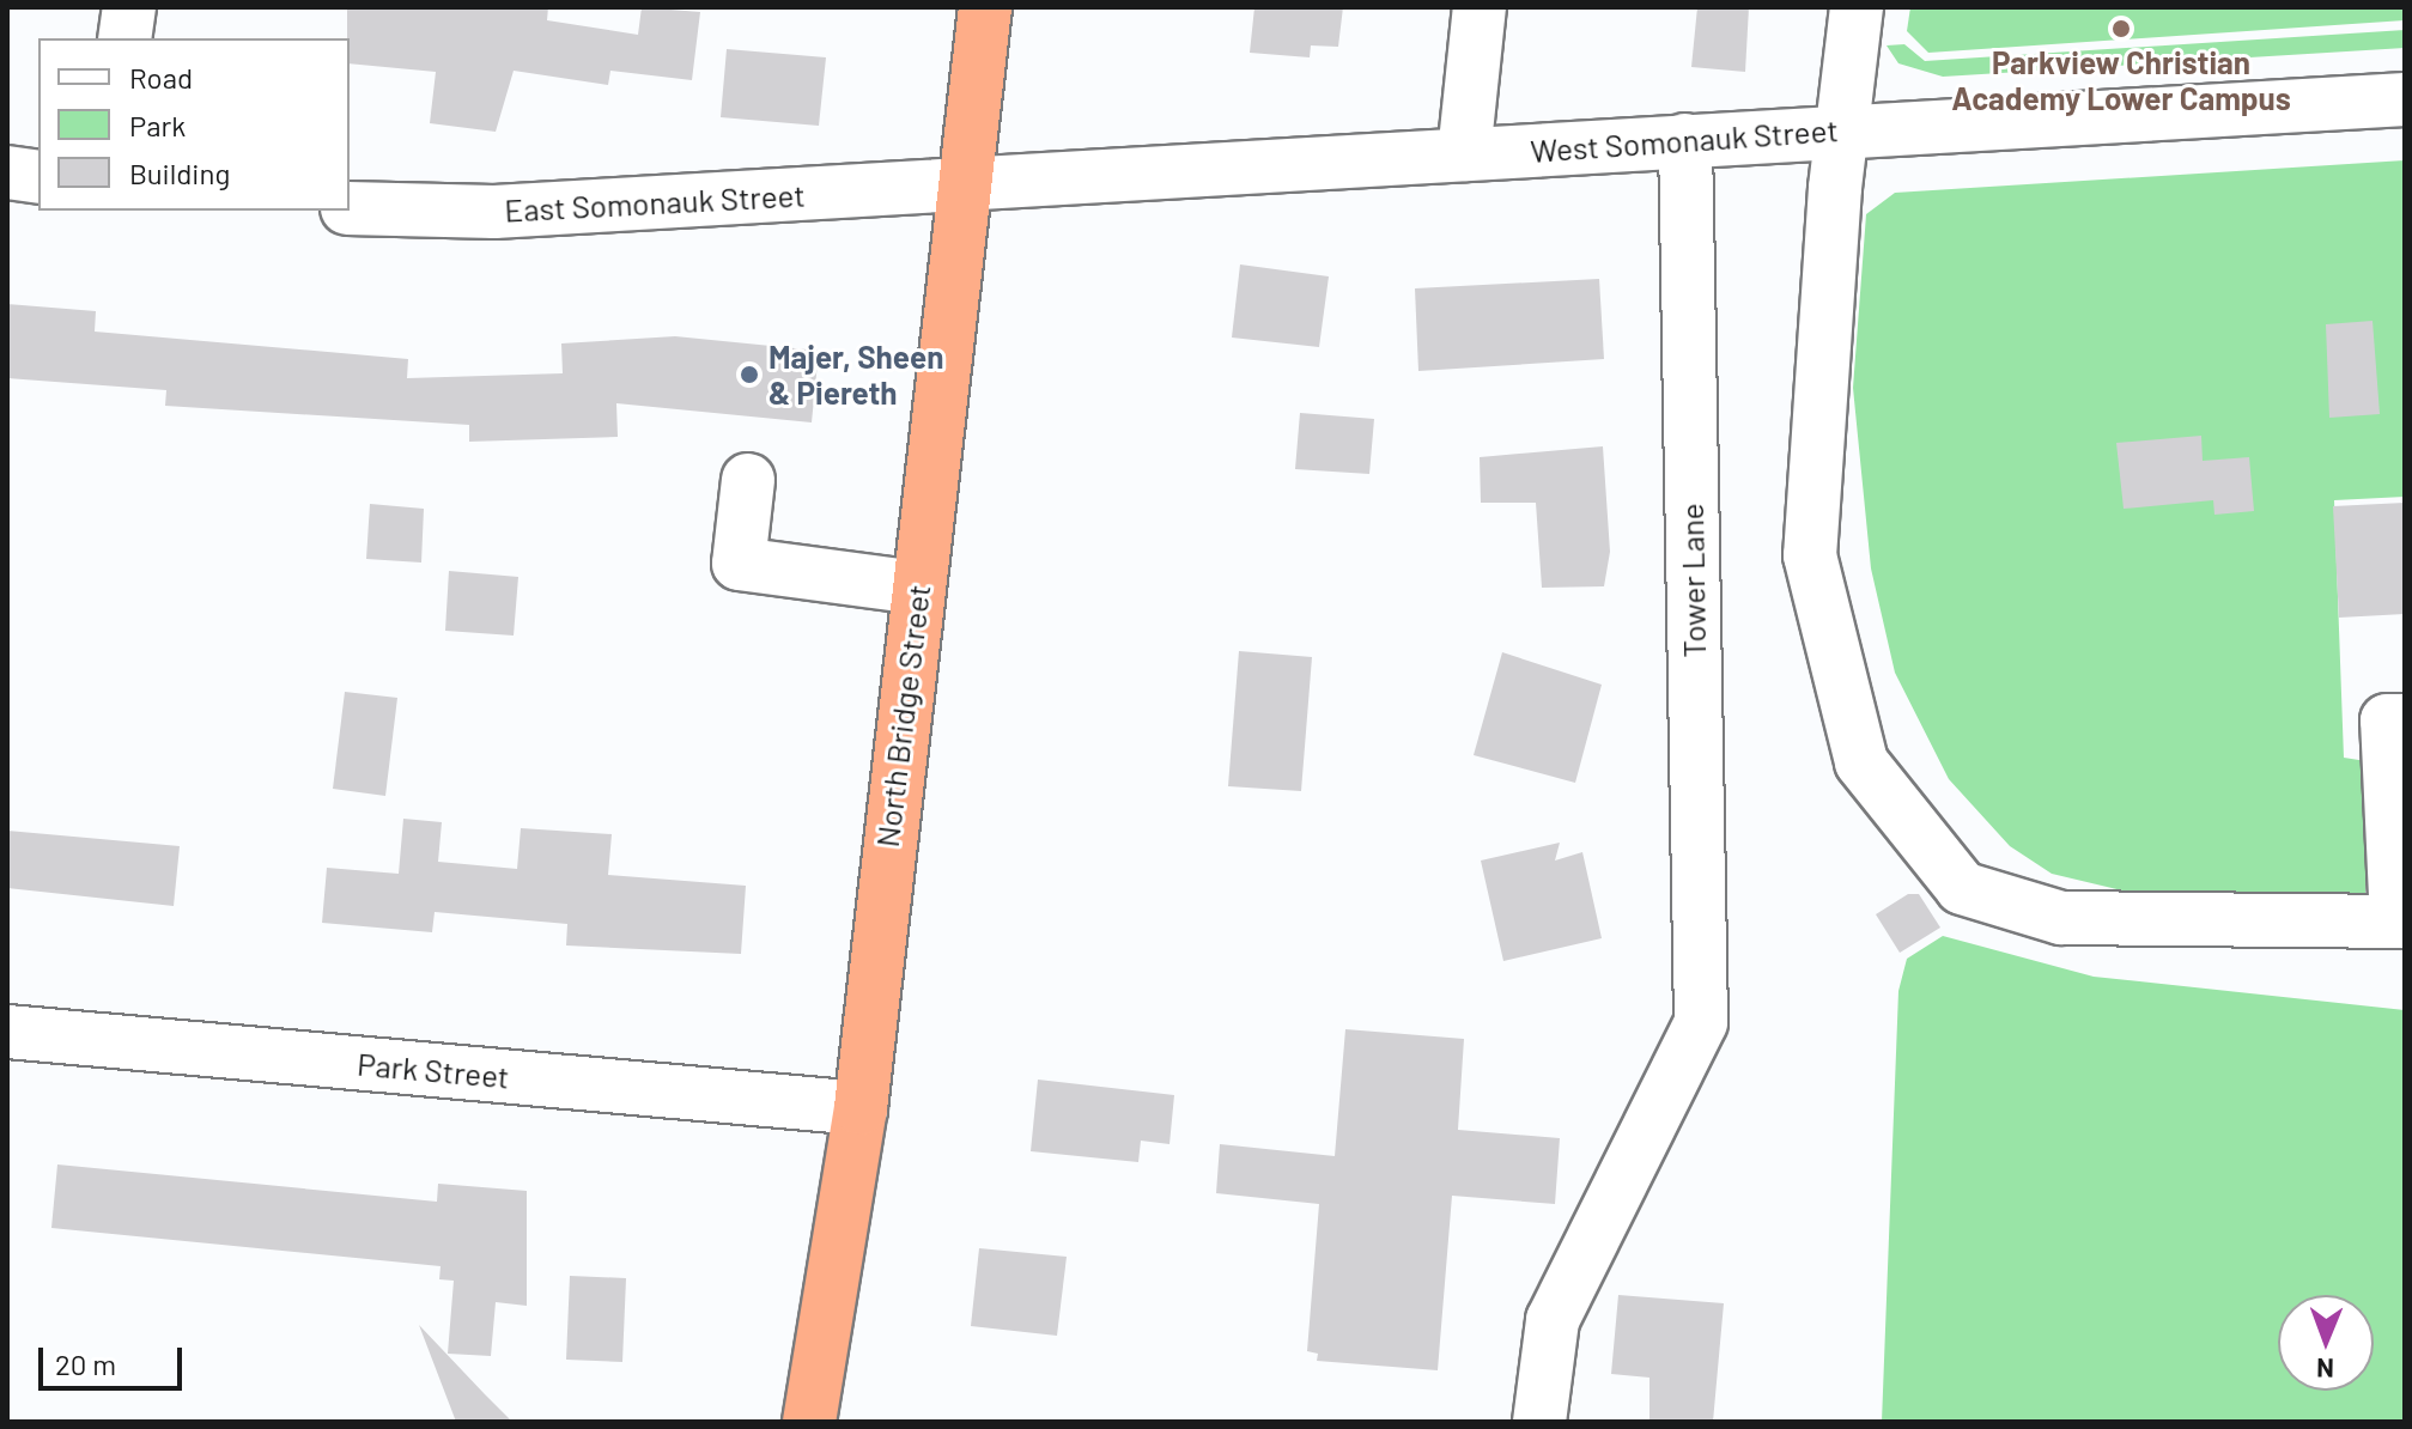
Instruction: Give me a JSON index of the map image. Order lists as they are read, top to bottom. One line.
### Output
{"streets":{"highway":["North Bridge Street"],"street":["West Somonauk Street","East Somonauk Street","Tower Lane","Park Street"]},"crossings":[["West Somonauk Street","East Somonauk Street"],["West Somonauk Street","Tower Lane"],["West Somonauk Street","North Bridge Street"],["East Somonauk Street","North Bridge Street"],["North Bridge Street","Park Street"]],"places":["Parkview Christian Academy Lower Campus","Majer, Sheen & Piereth"],"legend":["Road","Park","Building"],"scale_bar":"20 m","north":"bottom"}
